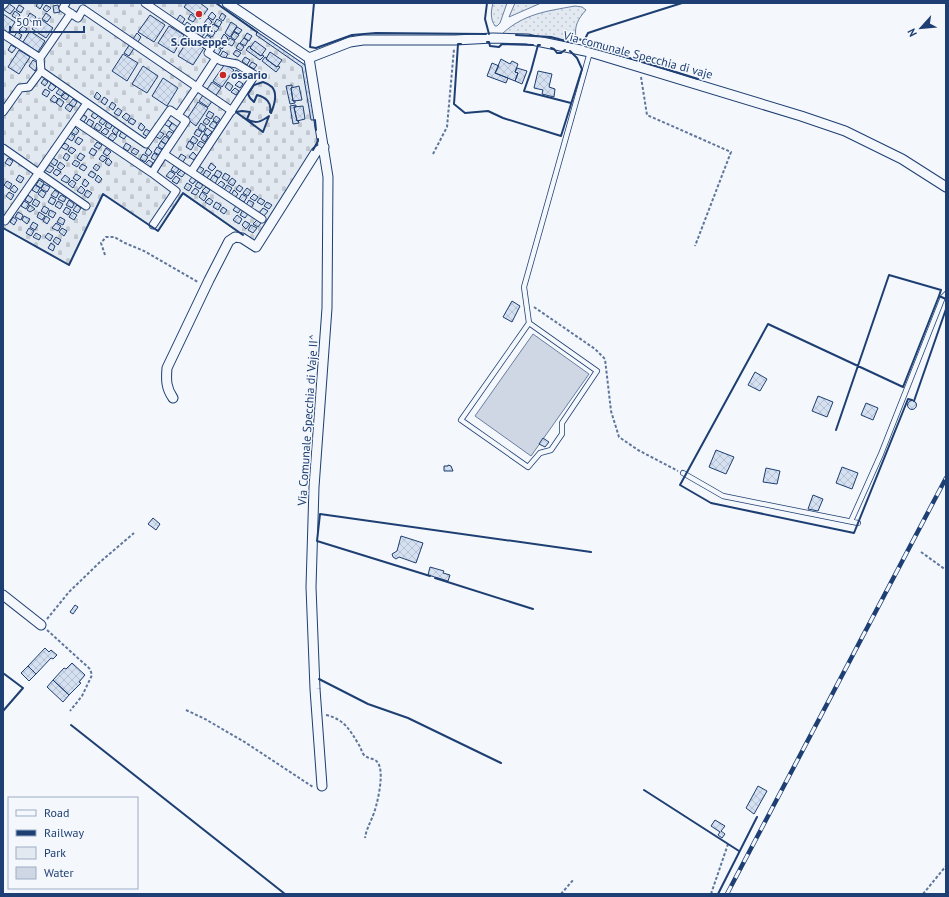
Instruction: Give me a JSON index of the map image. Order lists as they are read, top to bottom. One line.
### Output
{"streets":{"street":["Via comunale Specchia di vaje","Via Comunale Specchia di Vaje II^"]},"crossings":[["Via comunale Specchia di vaje","Via Comunale Specchia di Vaje II^"]],"places":["confr. S.Giuseppe","ossario"],"legend":["Road","Railway","Park","Water"],"scale_bar":"50 m","north":"bottom left"}
